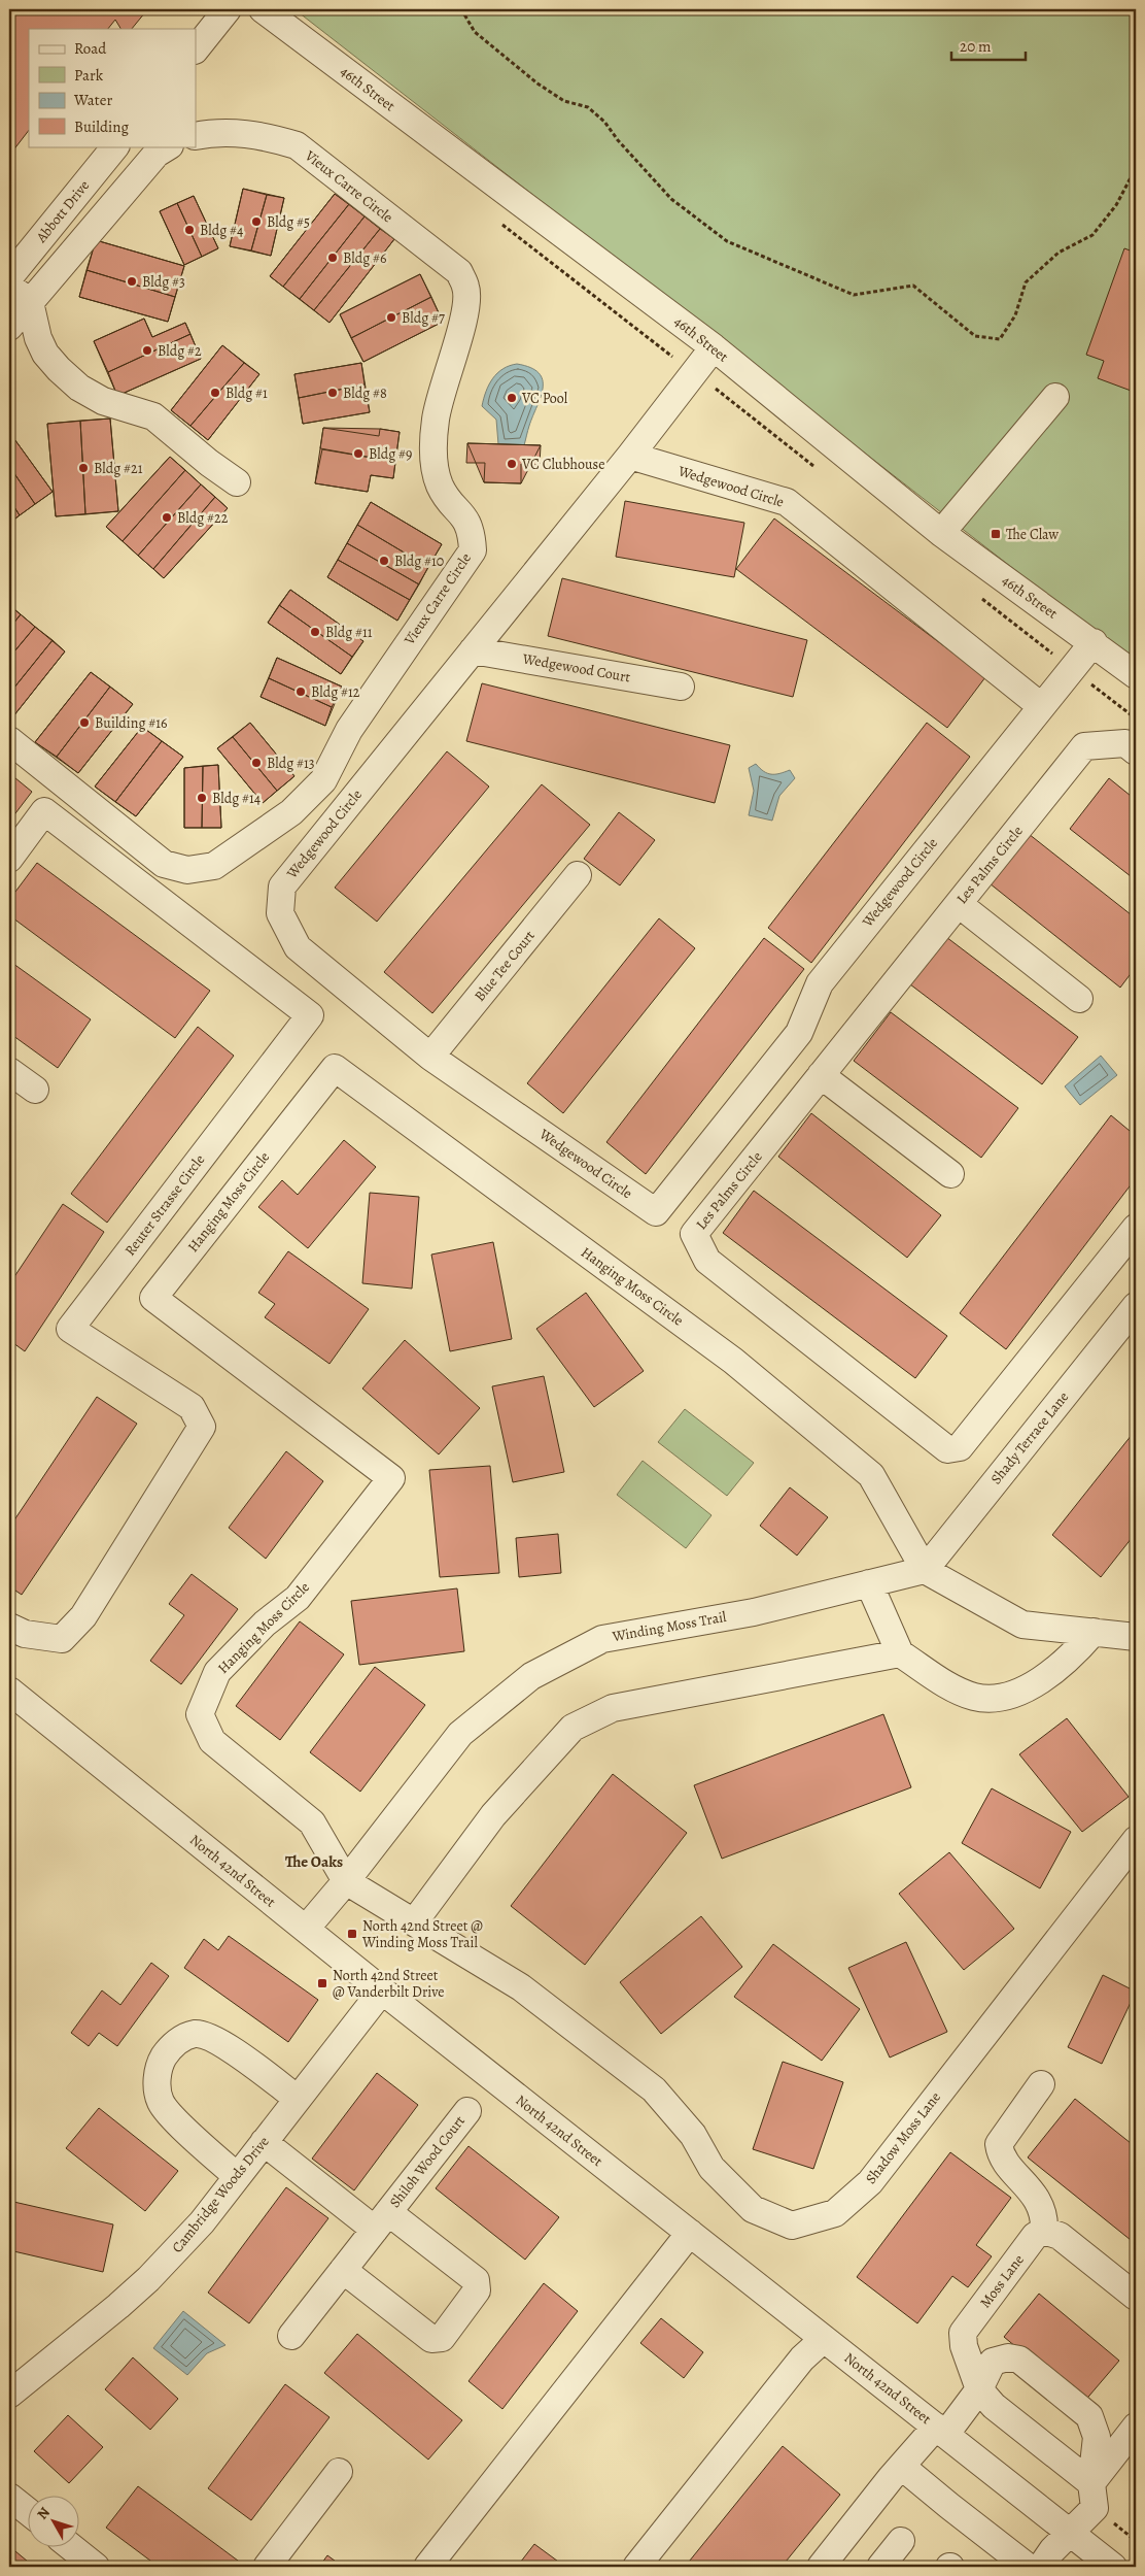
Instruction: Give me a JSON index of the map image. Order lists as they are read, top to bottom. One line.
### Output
{"streets":{"street":["46th Street","Vieux Carre Circle","Abbott Drive","Wedgewood Circle","Wedgewood Court","Les Palms Circle","Blue Tee Court","Hanging Moss Circle","Reuter Strasse Circle","Shady Terrace Lane","Winding Moss Trail","North 42nd Street","Shadow Moss Lane","Shiloh Wood Court","Cambridge Woods Drive","Moss Lane"]},"crossings":[["46th Street","Wedgewood Circle"],["Wedgewood Circle","Wedgewood Court"],["Wedgewood Circle","Les Palms Circle"],["Wedgewood Circle","Blue Tee Court"],["Hanging Moss Circle","Shady Terrace Lane"],["Hanging Moss Circle","Winding Moss Trail"],["Hanging Moss Circle","Shadow Moss Lane"],["Shady Terrace Lane","Winding Moss Trail"],["Winding Moss Trail","North 42nd Street"],["Winding Moss Trail","Shadow Moss Lane"],["North 42nd Street","Cambridge Woods Drive"],["Shiloh Wood Court","Cambridge Woods Drive"]],"districts":["The Oaks"],"places":{"other":["Bldg #5","Bldg #4","Bldg #6","Bldg #3","Bldg #7","Bldg #2","Bldg #1","Bldg #8","VC Pool","Bldg #9","VC Clubhouse","Bldg #21","Bldg #22","Bldg #10","Bldg #11","Bldg #12","Building #16","Bldg #13","Bldg #14"],"transit":["The Claw","North 42nd Street @ Winding Moss Trail","North 42nd Street @ Vanderbilt Drive"]},"legend":["Road","Park","Water","Building"],"scale_bar":"20 m","north":"top left"}
